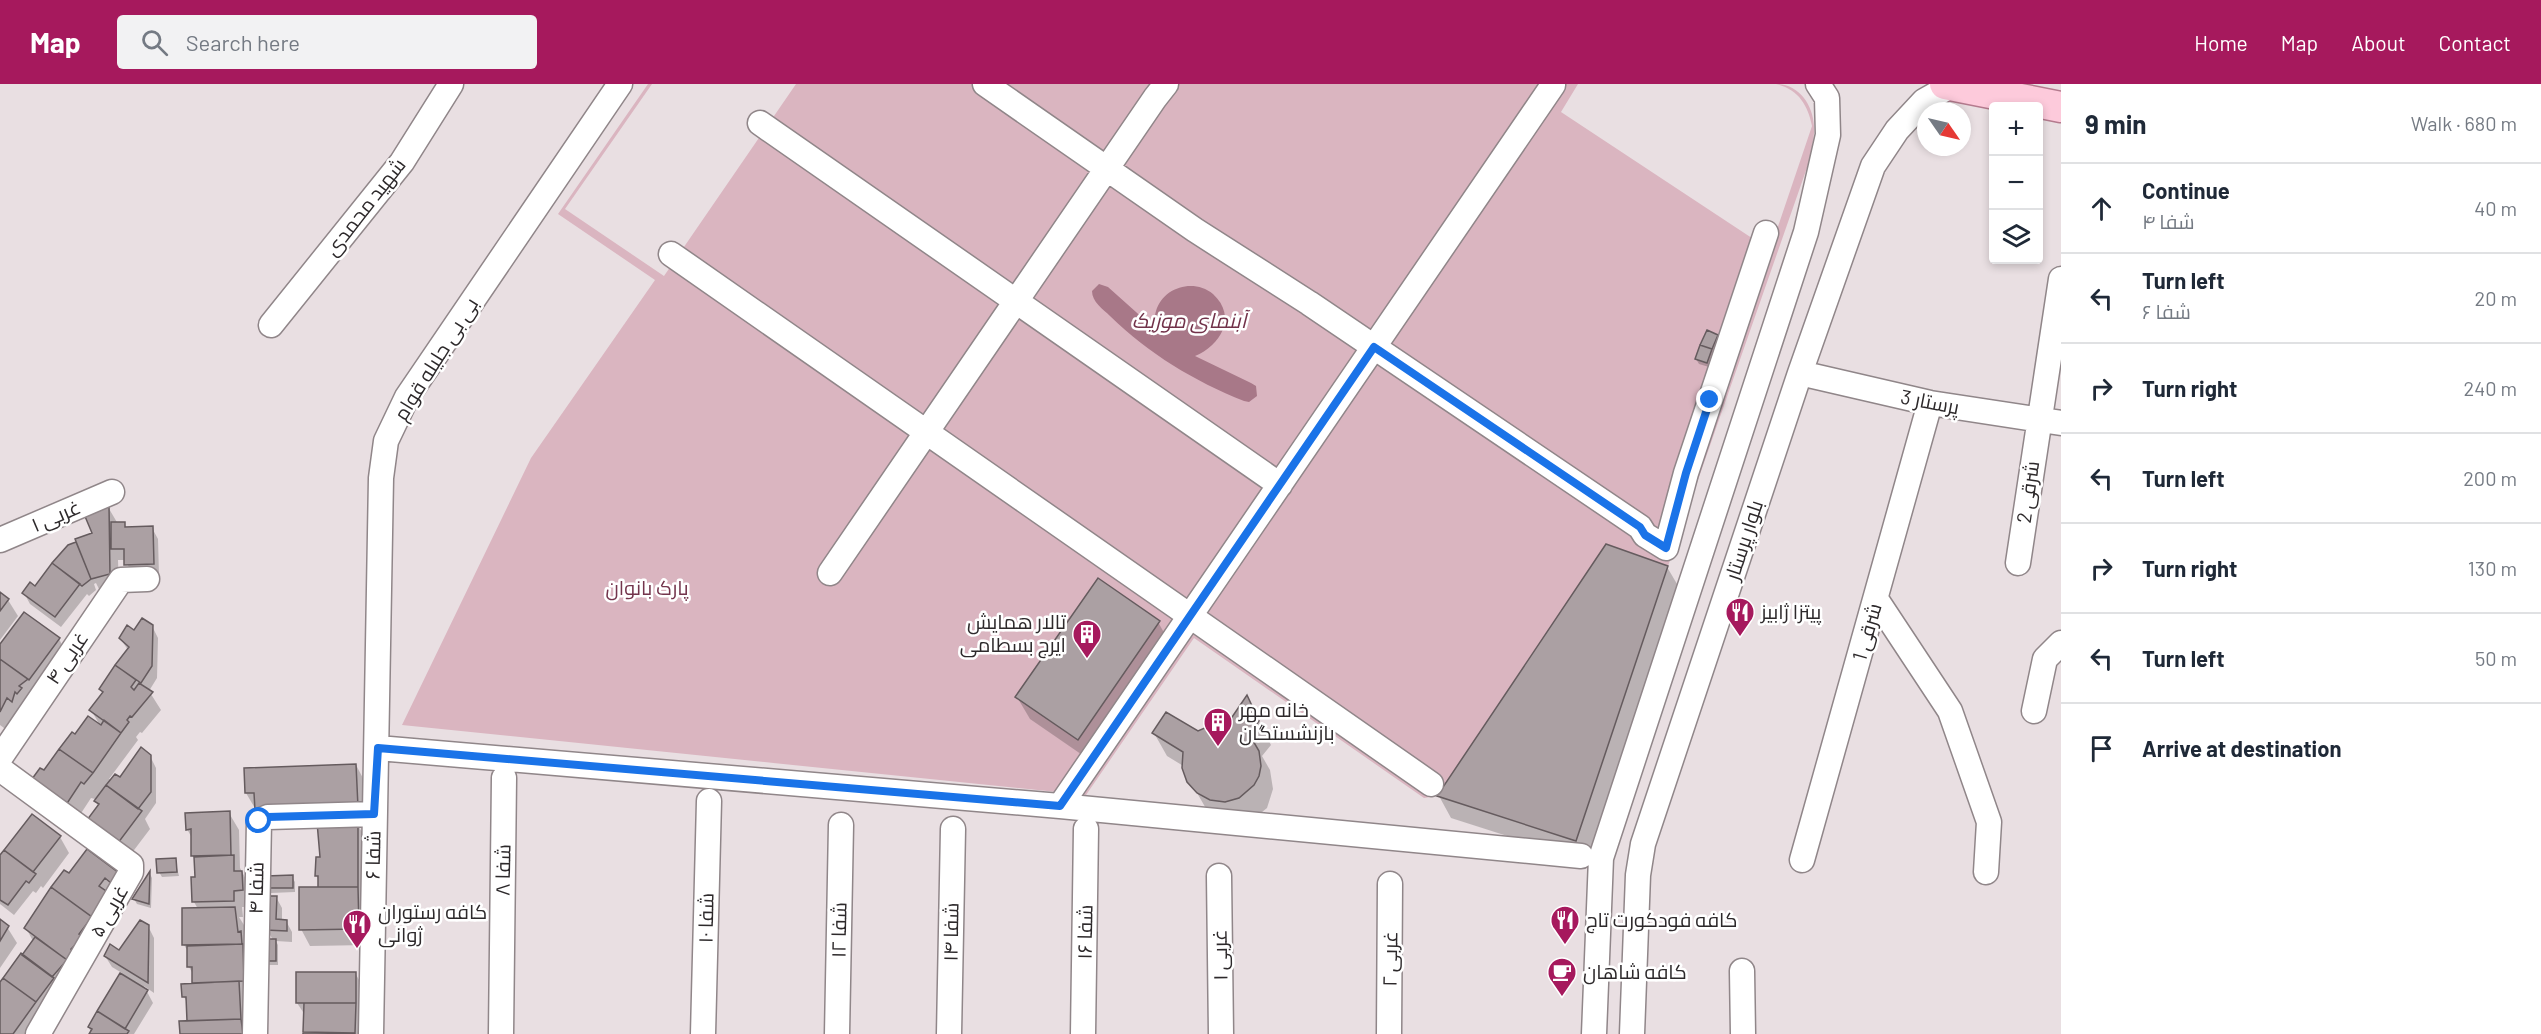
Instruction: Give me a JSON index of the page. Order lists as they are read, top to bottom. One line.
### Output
{"streets":{"street":["شهید محمدی","بی بی جلیله قوام","پرستار 3","شرقی 2","غربی ۱","بلوار پرستار","شرقی 1","غربی ۴","شفا ۶","شفا ۸","شفا ۴","غربی ۵","شفا ۱۰","شفا ۱۲","شفا ۱۴","شفا ۱۶","۱ غربی","۲ غربی"]},"crossings":[["بی بی جلیله قوام","شفا ۶"],["پرستار 3","شرقی 2"],["پرستار 3","بلوار پرستار"],["پرستار 3","شرقی 1"],["شفا ۶","شفا ۴"]],"water":["آبنمای موزیک"],"parks":["پارک بانوان"],"places":{"restaurant":["پیتزا ژابیز","کافه فودکورت تاج","کافه رستوران ژوانی"],"building":["تالار همایش ایرج بسطامی","خانه مهر بازنشستگان"],"cafe":["کافه شاهان"]},"north":"bottom right","page":{"header":"Map","search":"Search here","nav":["Home","Map","About","Contact"],"heading":["9 min","Walk · 680 m"],"map_buttons":["+","−"],"list":[["Continue","شفا ۴","40 m"],["Turn left","شفا ۶","20 m"],["Turn right","240 m"],["Turn left","200 m"],["Turn right","130 m"],["Turn left","50 m"],"Arrive at destination"]}}
